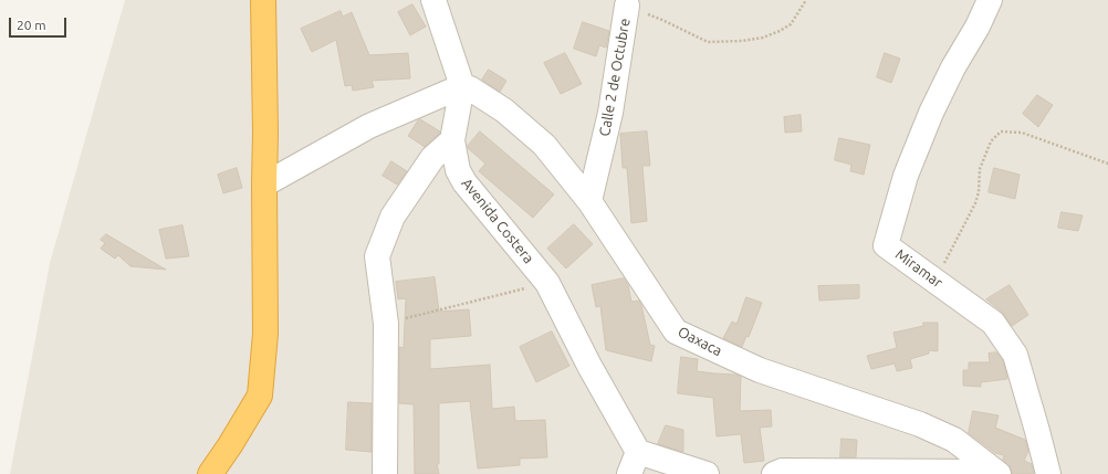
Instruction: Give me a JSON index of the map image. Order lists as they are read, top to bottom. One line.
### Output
{"streets":{"street":["Calle 2 de Octubre","Avenida Costera","Miramar","Oaxaca"]},"crossings":[["Calle 2 de Octubre","Oaxaca"],["Avenida Costera","Oaxaca"]],"scale_bar":"20 m"}
